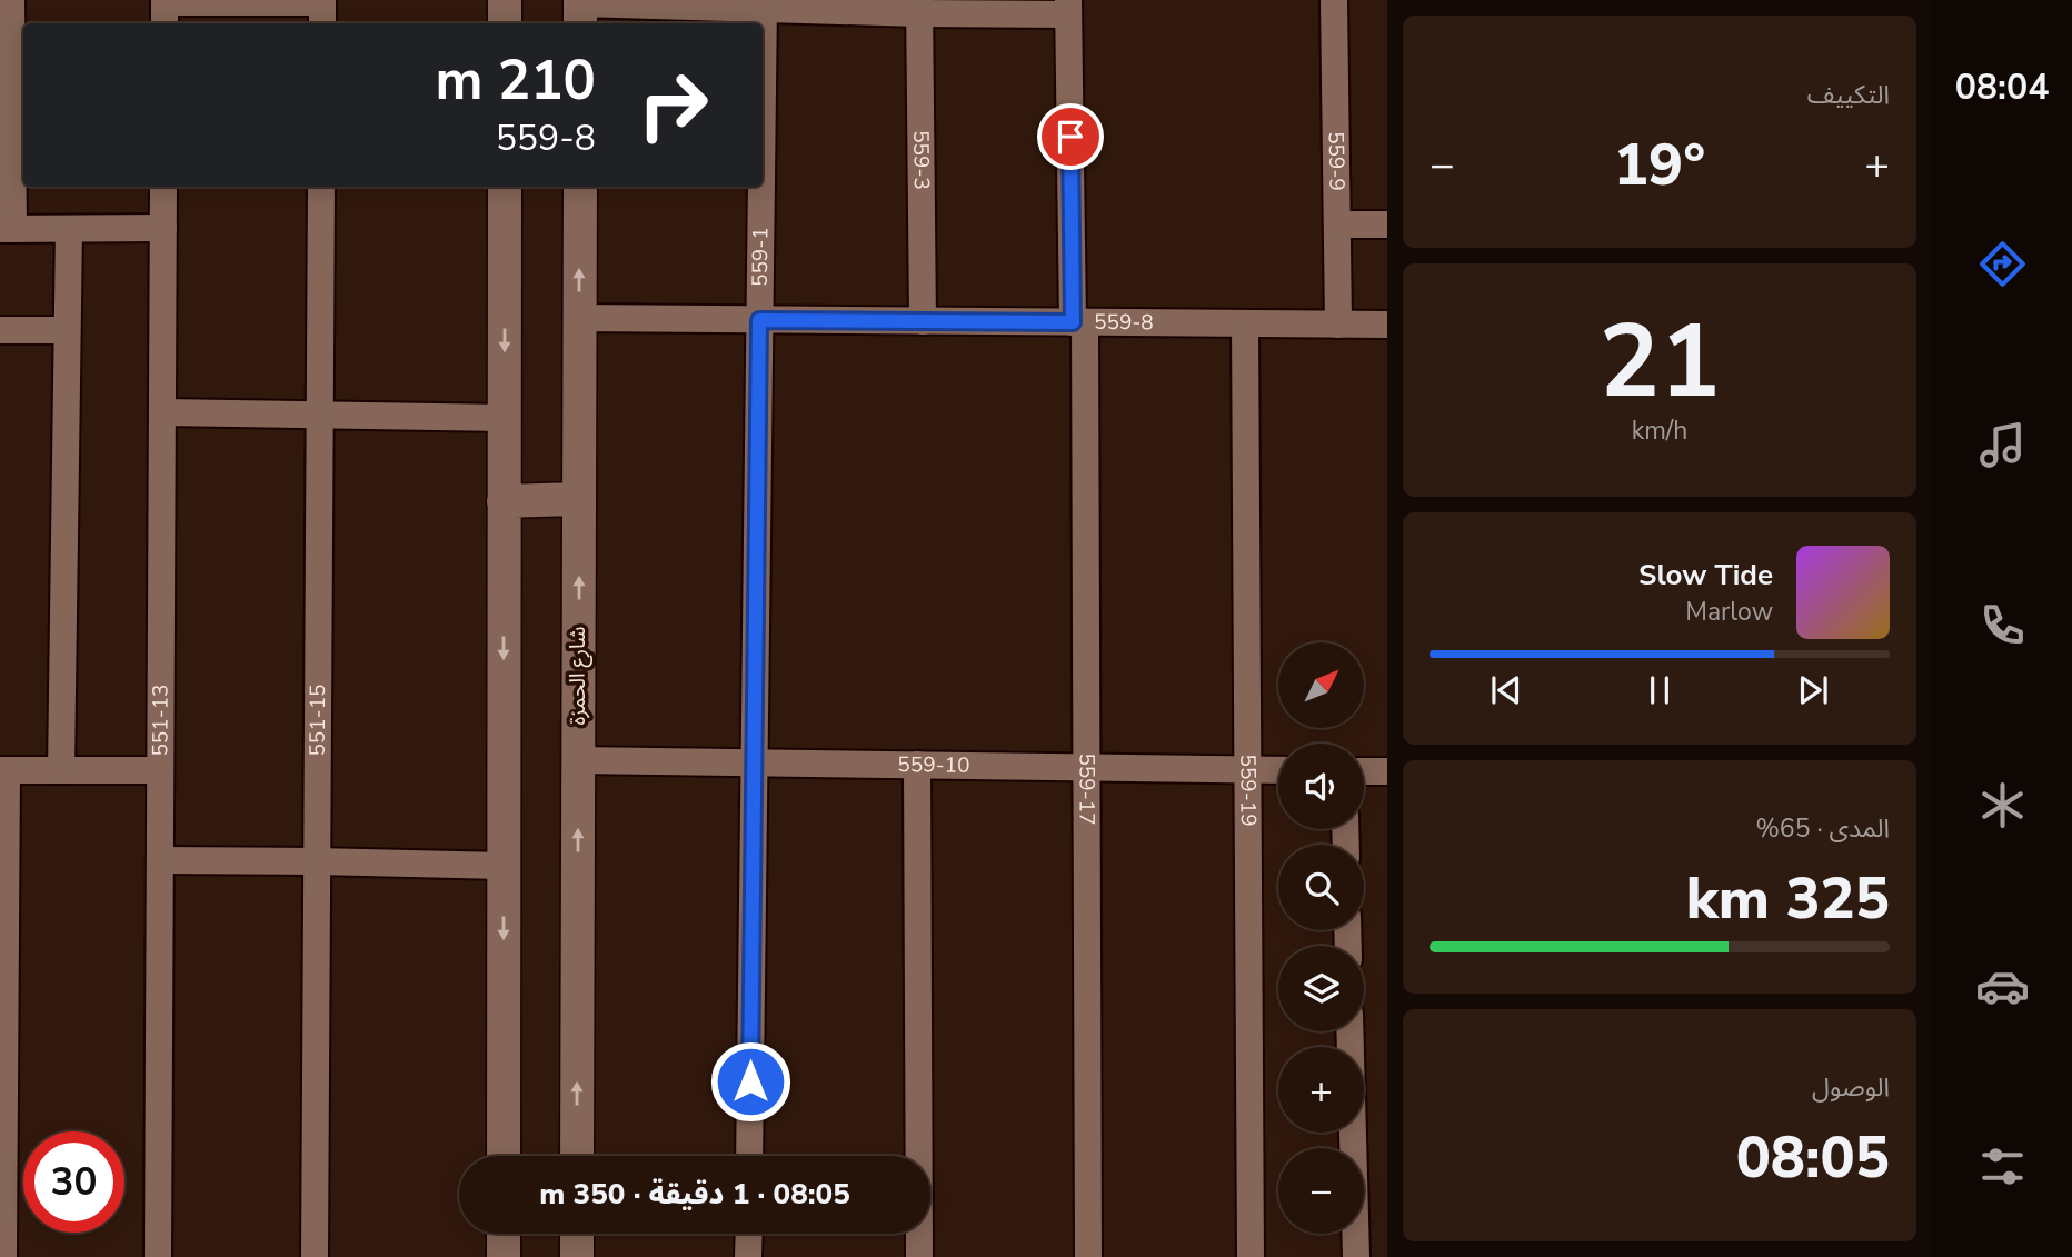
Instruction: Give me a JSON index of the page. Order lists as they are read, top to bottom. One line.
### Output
{"streets":{"street":["559-3","559-9","559-1","559-8","شارع الحمزة","551-13","551-15","559-10","559-17","559-19"]},"crossings":[["559-3","559-8"],["559-9","559-8"],["559-1","559-8"],["559-1","559-10"],["559-8","شارع الحمزة"],["559-8","559-17"],["559-8","559-19"],["شارع الحمزة","559-10"],["559-10","559-17"],["559-10","559-19"]],"north":"top right","page":{"tabs":"08:04","tile":["التكييف",["21","km/h"],["المدى · 65%","325 km"],["الوصول","08:05"]],"turn":["210 m","559-8"],"heat":["−","19°","+"],"song":["Slow Tide","Marlow"],"map_buttons":["+","−"],"limit":"30","trip":"08:05 · 1 دقيقة · 350 m"}}
